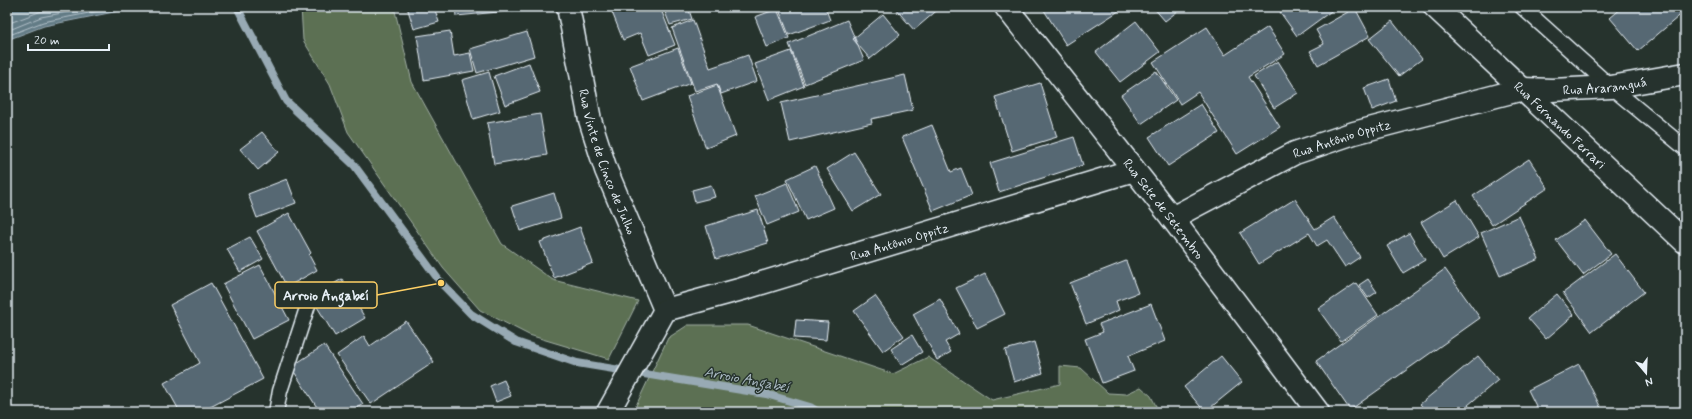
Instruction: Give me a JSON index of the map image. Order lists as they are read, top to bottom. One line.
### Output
{"streets":{"street":["Rua Araranguá","Rua Fernando Ferrari","Rua Antônio Oppitz","Rua Vinte de Cinco de Julho","Rua Sete de Setembro"]},"crossings":[["Rua Araranguá","Rua Fernando Ferrari"],["Rua Araranguá","Rua Antônio Oppitz"],["Rua Fernando Ferrari","Rua Antônio Oppitz"],["Rua Antônio Oppitz","Rua Vinte de Cinco de Julho"],["Rua Antônio Oppitz","Rua Sete de Setembro"]],"water":["Arroio Angabeí"],"places":["Arroio Angabeí"],"scale_bar":"20 m","north":"bottom"}
